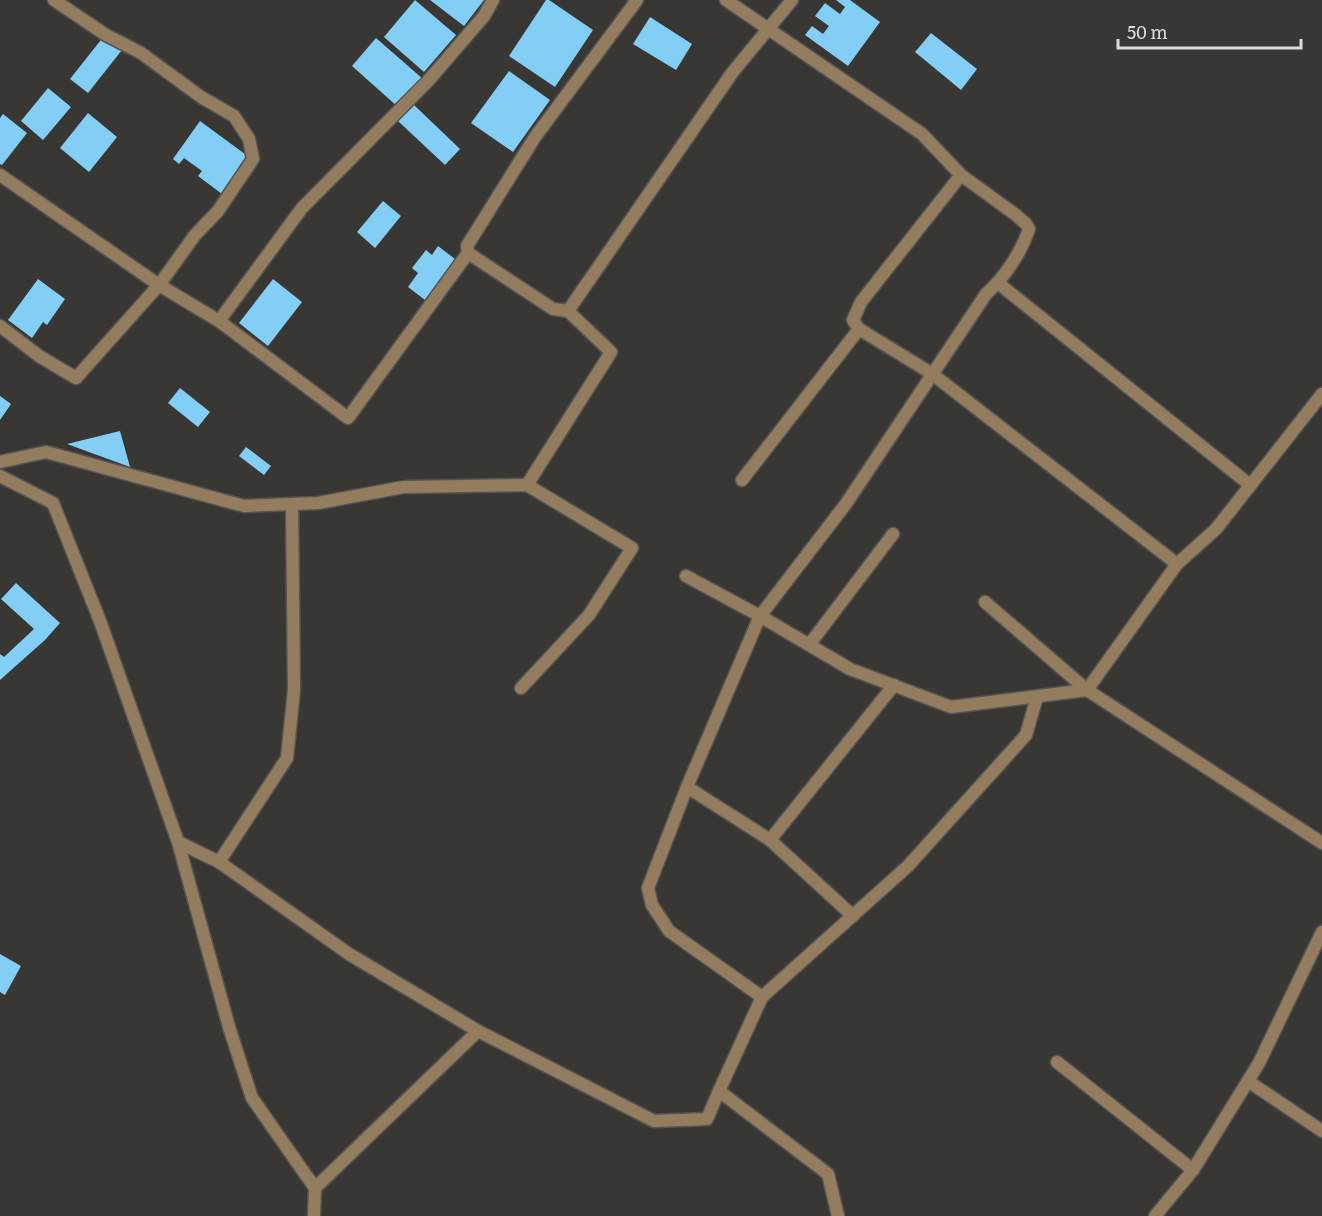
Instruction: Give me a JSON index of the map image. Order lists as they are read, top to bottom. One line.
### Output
{"scale_bar":"50 m"}
